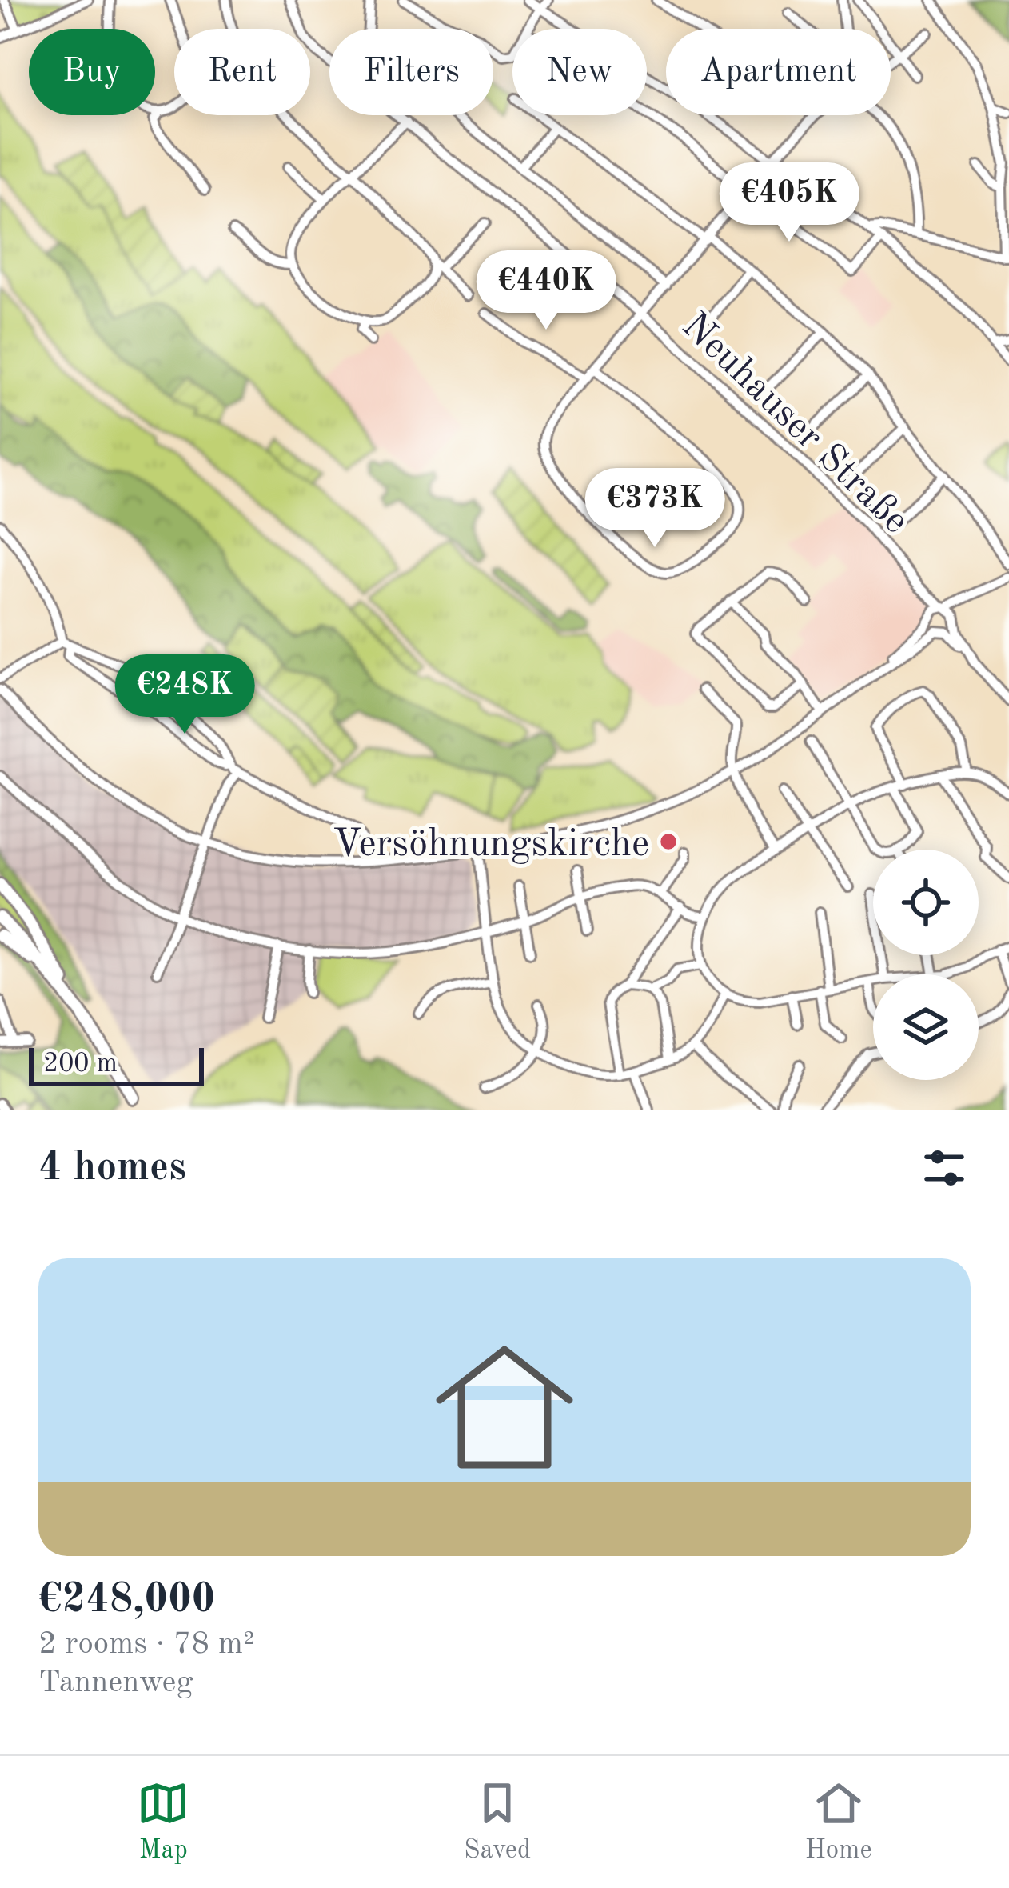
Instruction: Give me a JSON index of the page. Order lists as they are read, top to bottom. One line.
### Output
{"streets":{"street":["Neuhauser Straße"]},"places":["Versöhnungskirche"],"scale_bar":"200 m","page":{"chip":["Buy","Rent","Filters","New","Apartment"],"price":["€405K","€440K","€373K","€248K"],"scale":"200 m","heading":"4 homes","list":[{"name":"€248,000","note":"2 rooms · 78 m² · Tannenweg"}],"tabs":["Map","Saved","Home"]}}
